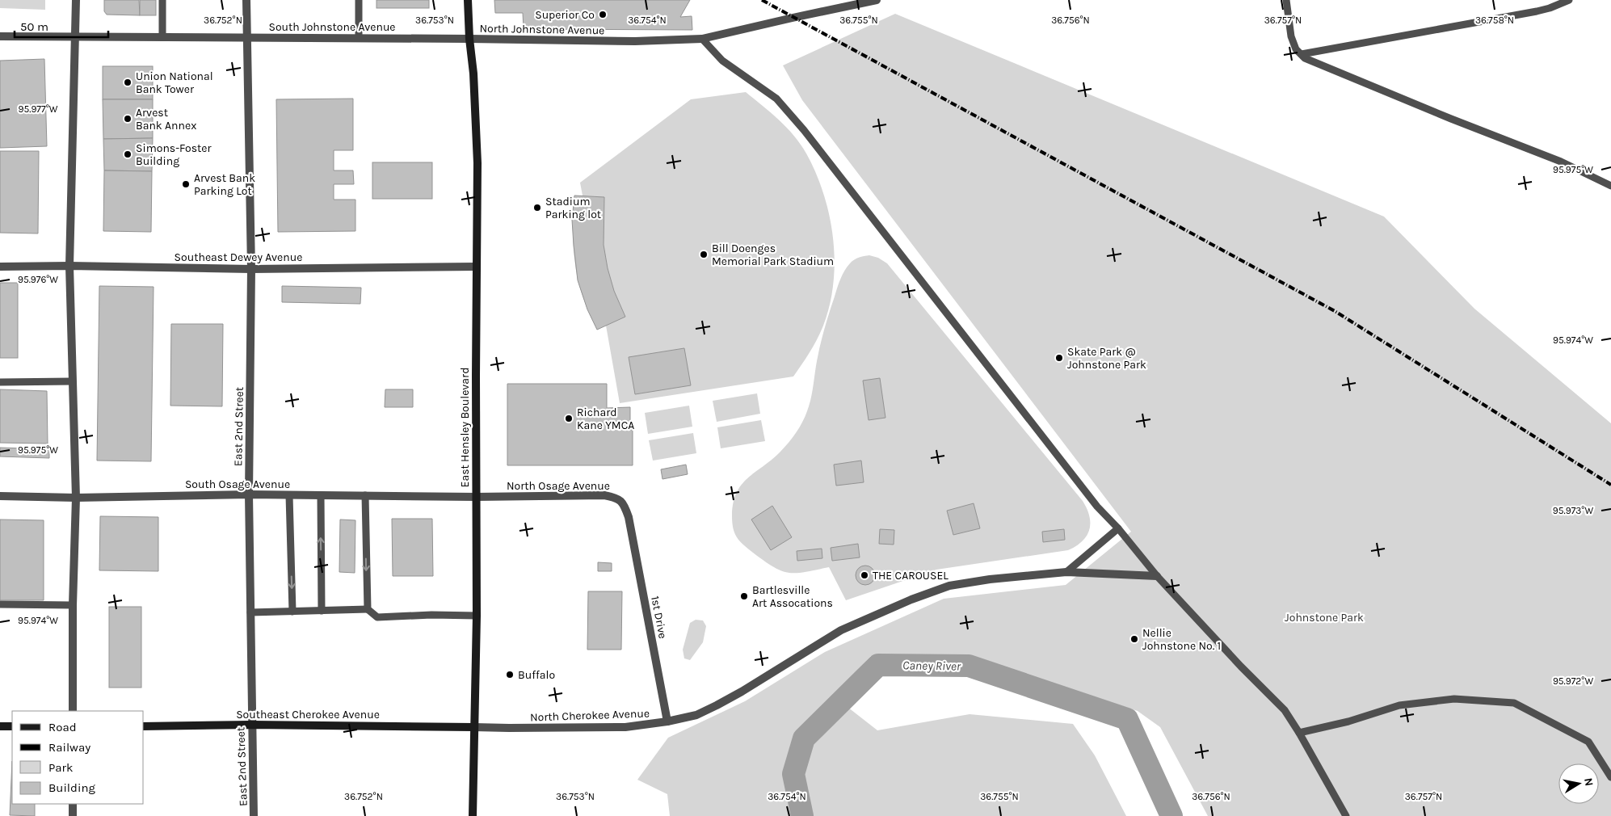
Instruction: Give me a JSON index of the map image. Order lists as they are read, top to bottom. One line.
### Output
{"streets":{"main road":["East Hensley Boulevard","Southeast Cherokee Avenue"],"street":["South Johnstone Avenue","North Johnstone Avenue","Southeast Dewey Avenue","East 2nd Street","South Osage Avenue","North Osage Avenue","1st Drive","North Cherokee Avenue"]},"crossings":[["South Johnstone Avenue","North Johnstone Avenue"],["South Johnstone Avenue","East 2nd Street"],["South Johnstone Avenue","East Hensley Boulevard"],["North Johnstone Avenue","East Hensley Boulevard"],["Southeast Dewey Avenue","East 2nd Street"],["Southeast Dewey Avenue","East Hensley Boulevard"],["East 2nd Street","South Osage Avenue"],["East 2nd Street","Southeast Cherokee Avenue"],["East Hensley Boulevard","South Osage Avenue"],["East Hensley Boulevard","North Osage Avenue"],["East Hensley Boulevard","Southeast Cherokee Avenue"],["East Hensley Boulevard","North Cherokee Avenue"],["South Osage Avenue","North Osage Avenue"],["North Osage Avenue","1st Drive"],["1st Drive","North Cherokee Avenue"],["Southeast Cherokee Avenue","North Cherokee Avenue"]],"water":["Caney River"],"parks":["Johnstone Park"],"places":["Superior Co","Union National Bank Tower","Arvest Bank Annex","Simons-Foster Building","Arvest Bank Parking Lot","Stadium Parking lot","Bill Doenges Memorial Park Stadium","Skate Park @ Johnstone Park","Richard Kane YMCA","THE CAROUSEL","Bartlesville Art Assocations","Nellie Johnstone No. 1","Buffalo"],"legend":["Road","Railway","Park","Building"],"scale_bar":"50 m","north":"right","coordinates":["36.752°N","36.753°N","36.754°N","36.755°N","36.756°N","36.757°N","36.758°N","95.977°W","95.975°W","95.976°W","95.974°W","95.973°W","95.972°W"]}
